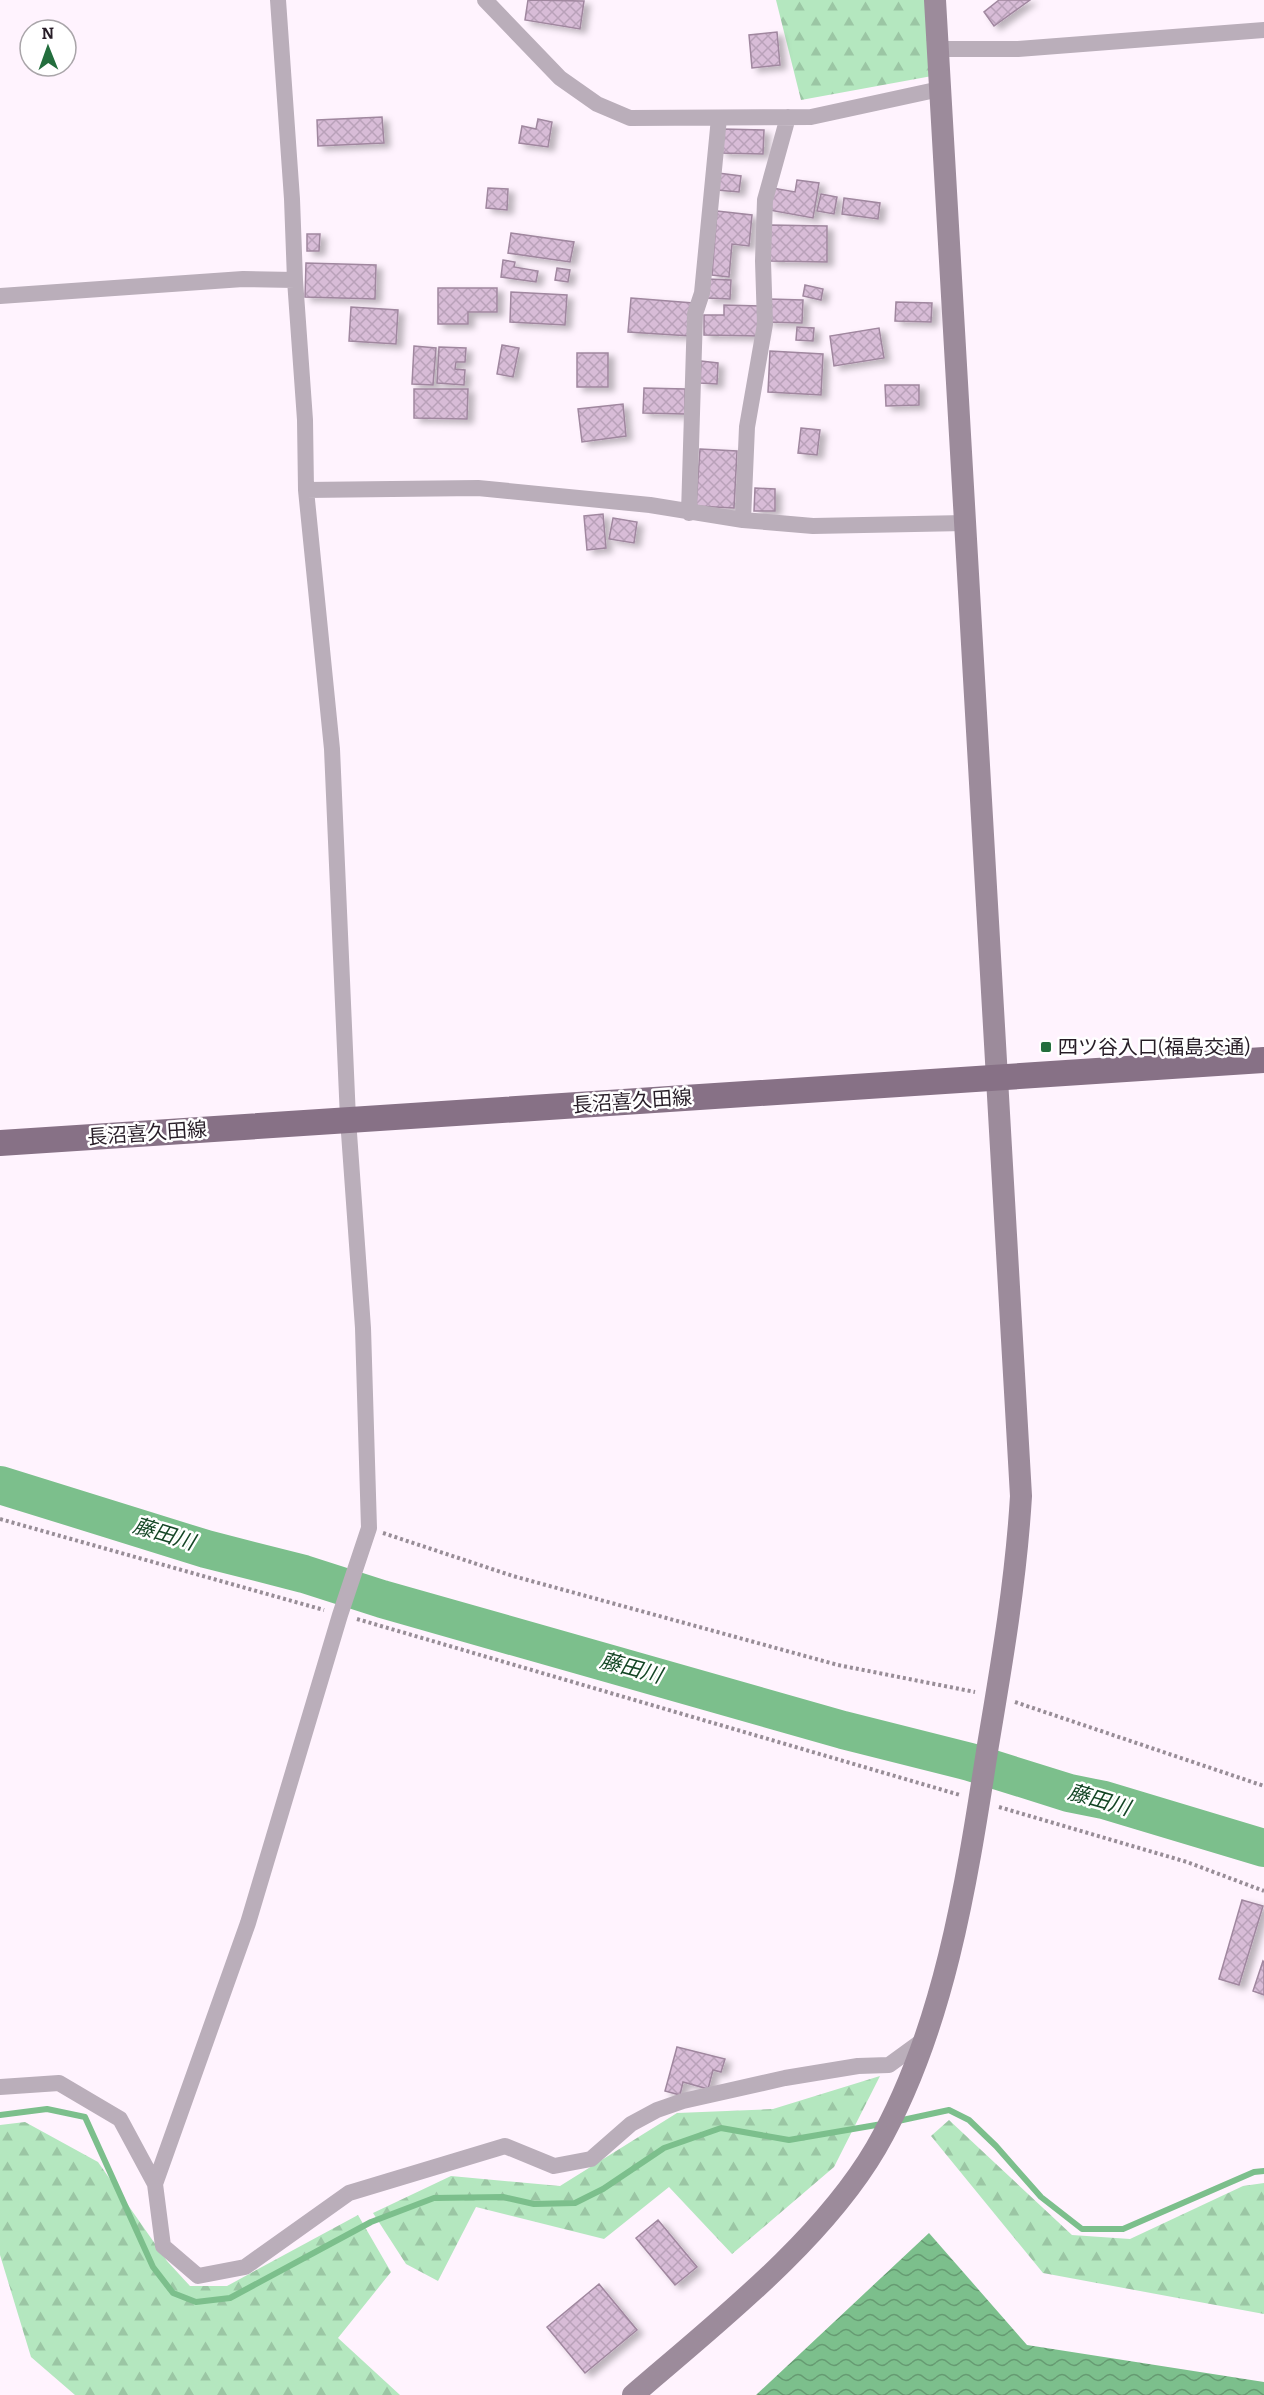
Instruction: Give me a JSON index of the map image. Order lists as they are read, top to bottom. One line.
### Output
{"streets":{"main road":["長沼喜久田線"]},"water":["藤田川"],"places":{"transit":["四ツ谷入口(福島交通)"]},"north":"top"}
